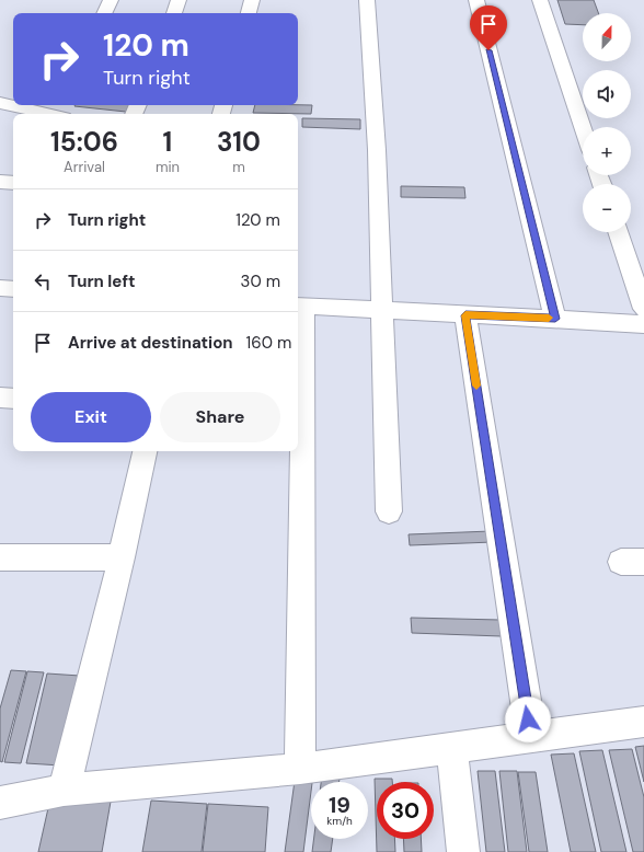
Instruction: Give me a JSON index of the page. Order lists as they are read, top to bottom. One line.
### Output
{"north":"top","page":{"map_buttons":["+","−"],"turn":["120 m","Turn right"],"eta":["15:06","Arrival","1","min","310","m"],"list":[{"name":"Turn right","value":"120 m"},{"name":"Turn left","value":"30 m"},{"name":"Arrive at destination","value":"160 m"}],"buttons":["Exit","Share"],"speed":"19 km/h","limit":"30"}}
